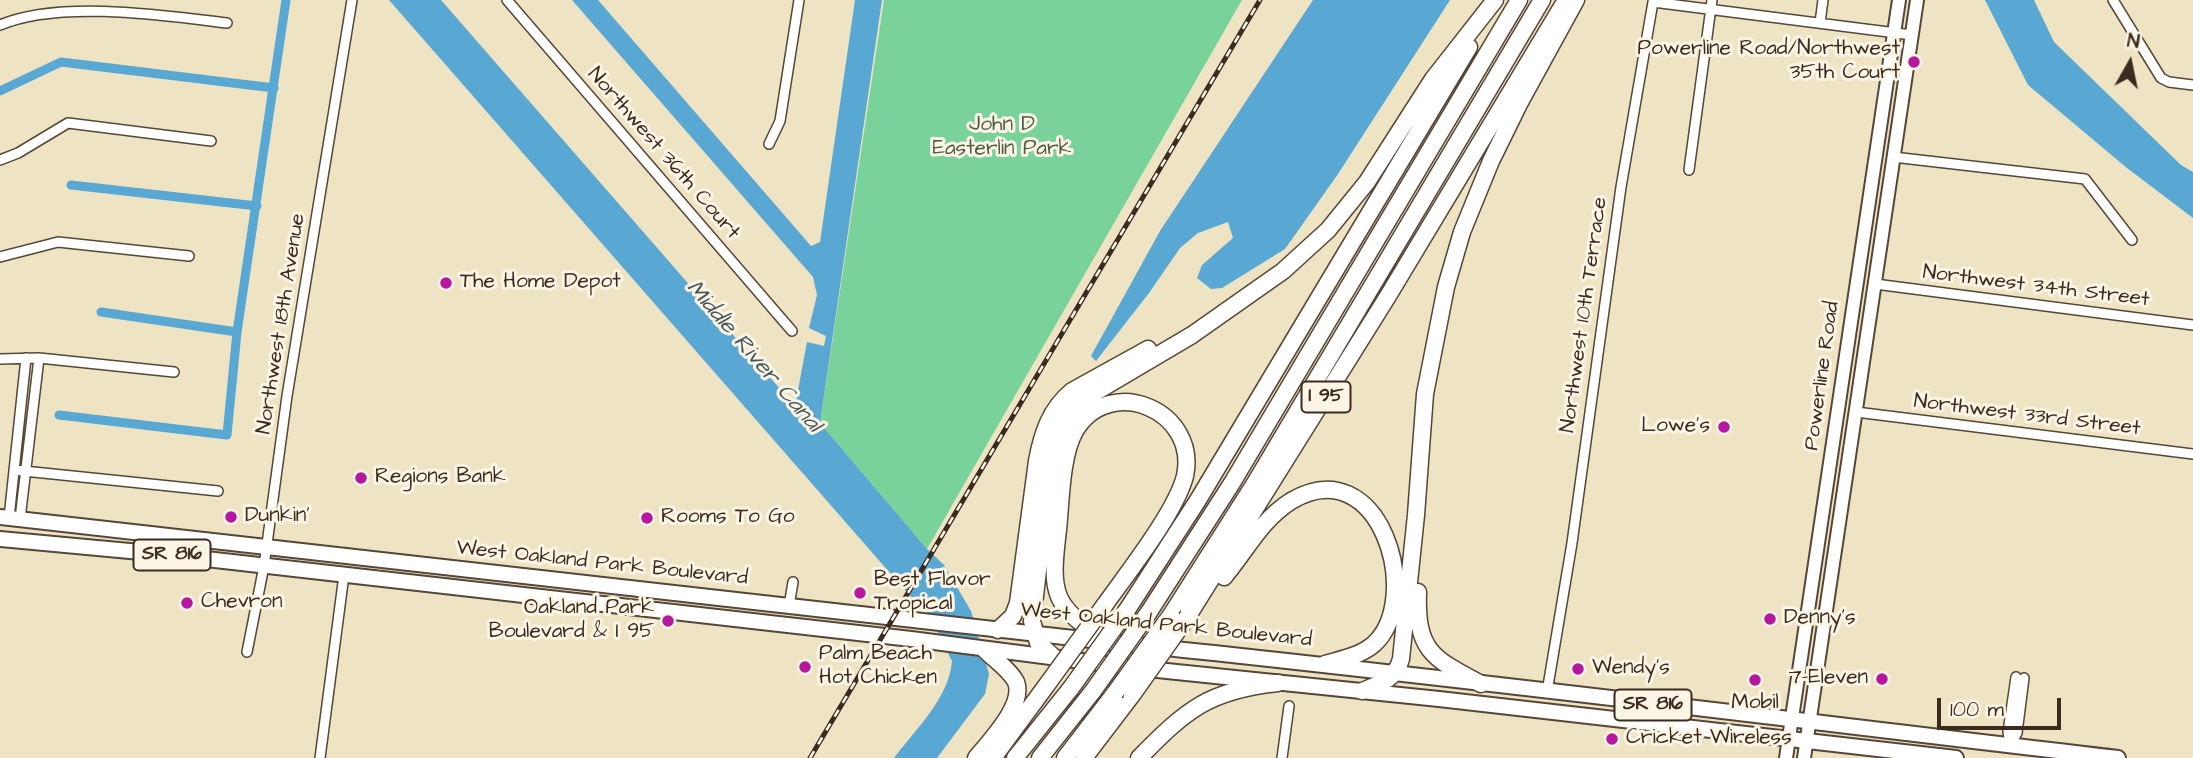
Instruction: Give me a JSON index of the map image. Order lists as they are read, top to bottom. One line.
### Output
{"streets":{"highway":["I 95"],"main road":["Powerline Road","SR 816","West Oakland Park Boulevard"],"street":["Northwest 36th Court","Northwest 34th Street","Northwest 10th Terrace","Northwest 18th Avenue","Northwest 33rd Street"]},"crossings":[["Northwest 34th Street","Powerline Road"],["Northwest 10th Terrace","West Oakland Park Boulevard"],["Northwest 18th Avenue","West Oakland Park Boulevard"],["Powerline Road","Northwest 33rd Street"],["Powerline Road","West Oakland Park Boulevard"]],"water":["Middle River Canal"],"parks":["John D Easterlin Park"],"places":["Powerline Road/Northwest 35th Court","The Home Depot","Lowe's","Regions Bank","Dunkin'","Rooms To Go","Best Flavor Tropical","Chevron","Denny's","Oakland Park Boulevard & I 95","Palm Beach Hot Chicken","Wendy's","7-Eleven","Mobil","Cricket Wireless"],"scale_bar":"100 m","north":"top"}
